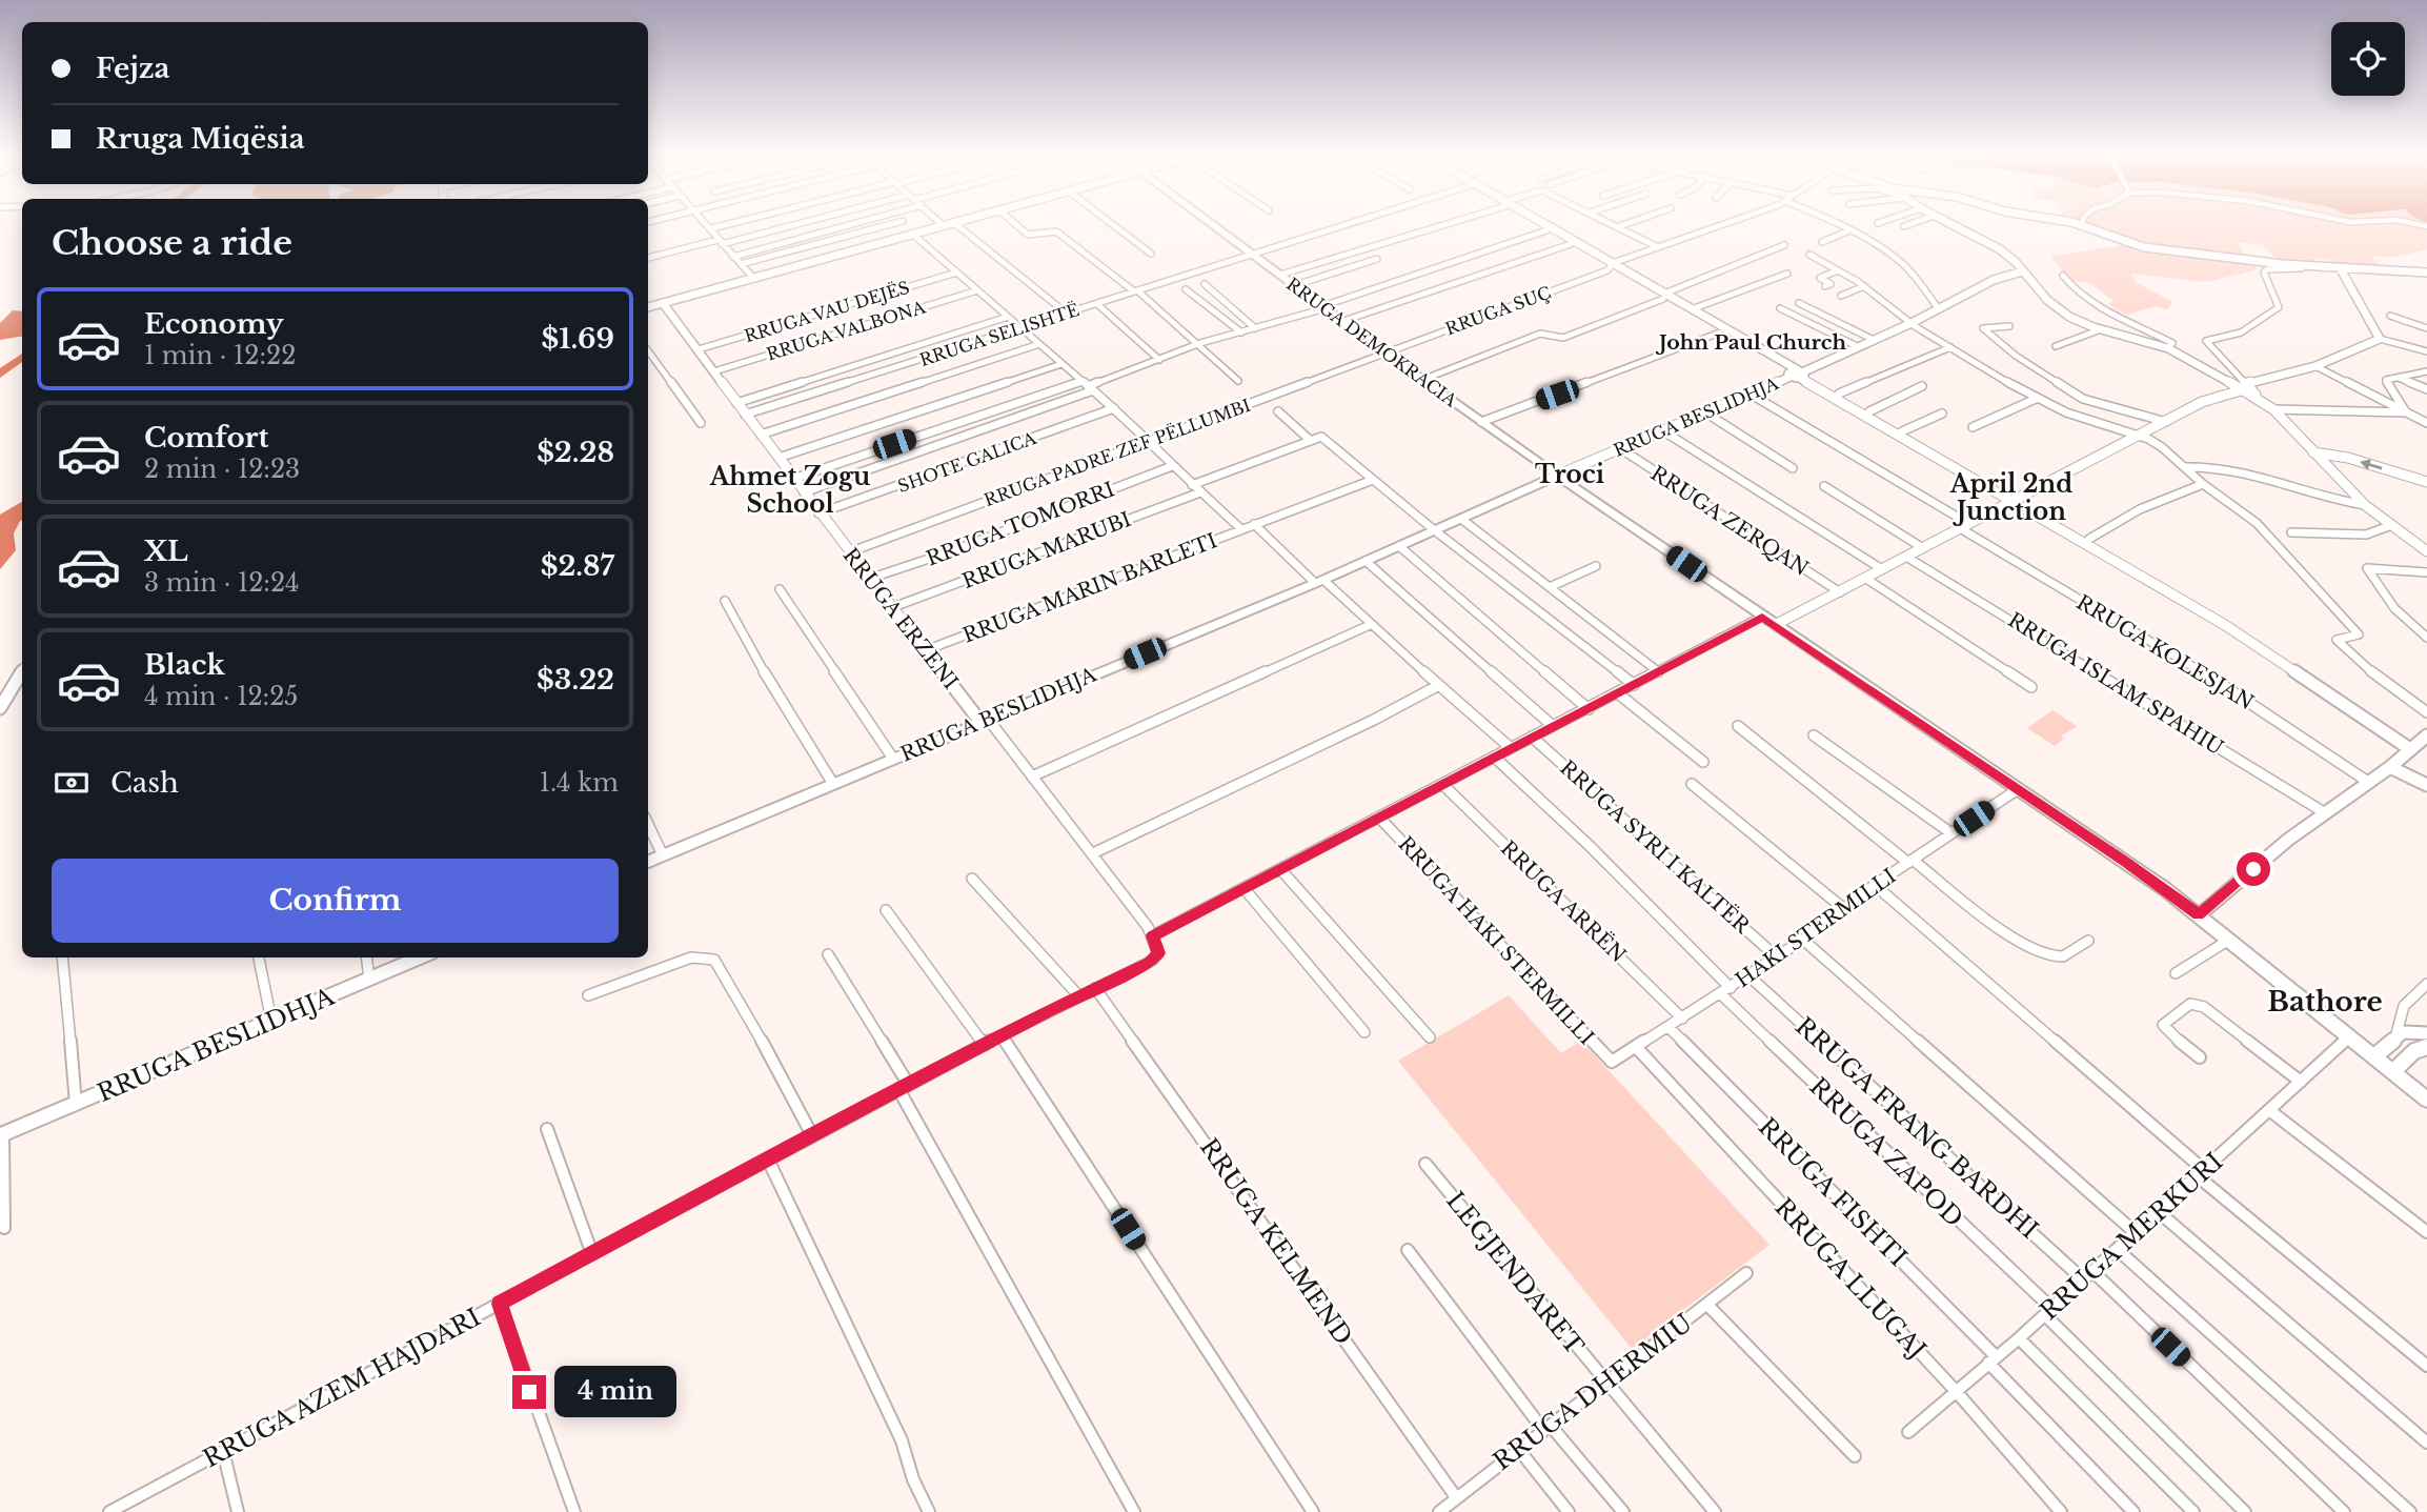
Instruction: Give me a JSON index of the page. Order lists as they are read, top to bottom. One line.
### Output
{"streets":{"main road":["RRUGA DEMOKRACIA","RRUGA BESLIDHJA"],"street":["RRUGA SUÇ","RRUGA VAU DEJËS","RRUGA VALBONA","RRUGA SELISHTË","RRUGA PADRE ZEF PËLLUMBI","SHOTE GALICA","RRUGA ZERQAN","RRUGA TOMORRI","RRUGA MARUBI","RRUGA MARIN BARLETI","RRUGA ERZENI","RRUGA KOLESJAN","RRUGA ISLAM SPAHIU","RRUGA SYRI I KALTËR","RRUGA ARRËN","HAKI STERMILLI","RRUGA HAKI STERMILLI","RRUGA FRANG BARDHI","RRUGA ZAPOD","RRUGA FISHTI","RRUGA MERKURI","RRUGA KELMEND","LEGJENDARET","RRUGA LLUGAJ","RRUGA AZEM HAJDARI","RRUGA DHERMIU"]},"crossings":[["RRUGA SUÇ","RRUGA DEMOKRACIA"],["RRUGA SUÇ","RRUGA PADRE ZEF PËLLUMBI"],["RRUGA VAU DEJËS","RRUGA ERZENI"],["RRUGA VALBONA","RRUGA ERZENI"],["RRUGA SELISHTË","RRUGA DEMOKRACIA"],["RRUGA SELISHTË","RRUGA ERZENI"],["RRUGA DEMOKRACIA","RRUGA BESLIDHJA"],["RRUGA DEMOKRACIA","RRUGA PADRE ZEF PËLLUMBI"],["RRUGA DEMOKRACIA","HAKI STERMILLI"],["RRUGA DEMOKRACIA","RRUGA MERKURI"],["RRUGA BESLIDHJA","RRUGA ZERQAN"],["RRUGA BESLIDHJA","RRUGA ERZENI"],["RRUGA BESLIDHJA","RRUGA KOLESJAN"],["RRUGA PADRE ZEF PËLLUMBI","RRUGA ERZENI"],["SHOTE GALICA","RRUGA ERZENI"],["RRUGA TOMORRI","RRUGA ERZENI"],["RRUGA MARUBI","RRUGA ERZENI"],["RRUGA MARIN BARLETI","RRUGA ERZENI"],["RRUGA SYRI I KALTËR","HAKI STERMILLI"],["RRUGA ARRËN","HAKI STERMILLI"],["HAKI STERMILLI","RRUGA HAKI STERMILLI"],["HAKI STERMILLI","RRUGA FRANG BARDHI"],["HAKI STERMILLI","RRUGA ZAPOD"],["HAKI STERMILLI","RRUGA FISHTI"],["HAKI STERMILLI","RRUGA LLUGAJ"],["RRUGA FRANG BARDHI","RRUGA MERKURI"],["RRUGA ZAPOD","RRUGA MERKURI"],["RRUGA FISHTI","RRUGA MERKURI"],["RRUGA MERKURI","RRUGA LLUGAJ"],["RRUGA KELMEND","RRUGA AZEM HAJDARI"],["RRUGA KELMEND","RRUGA DHERMIU"],["LEGJENDARET","RRUGA DHERMIU"]],"districts":["John Paul Church","Troci","Ahmet Zogu School","April 2nd Junction","Bathore"],"page":{"banner":["Fejza","Rruga Miqësia"],"heading":"Choose a ride","list":[{"name":"Economy","note":"1 min · 12:22","value":"$1.69"},{"name":"Comfort","note":"2 min · 12:23","value":"$2.28"},{"name":"XL","note":"3 min · 12:24","value":"$2.87"},{"name":"Black","note":"4 min · 12:25","value":"$3.22"}],"pay":["Cash","1.4 km"],"buttons":"Confirm","bubble":"4 min"}}
